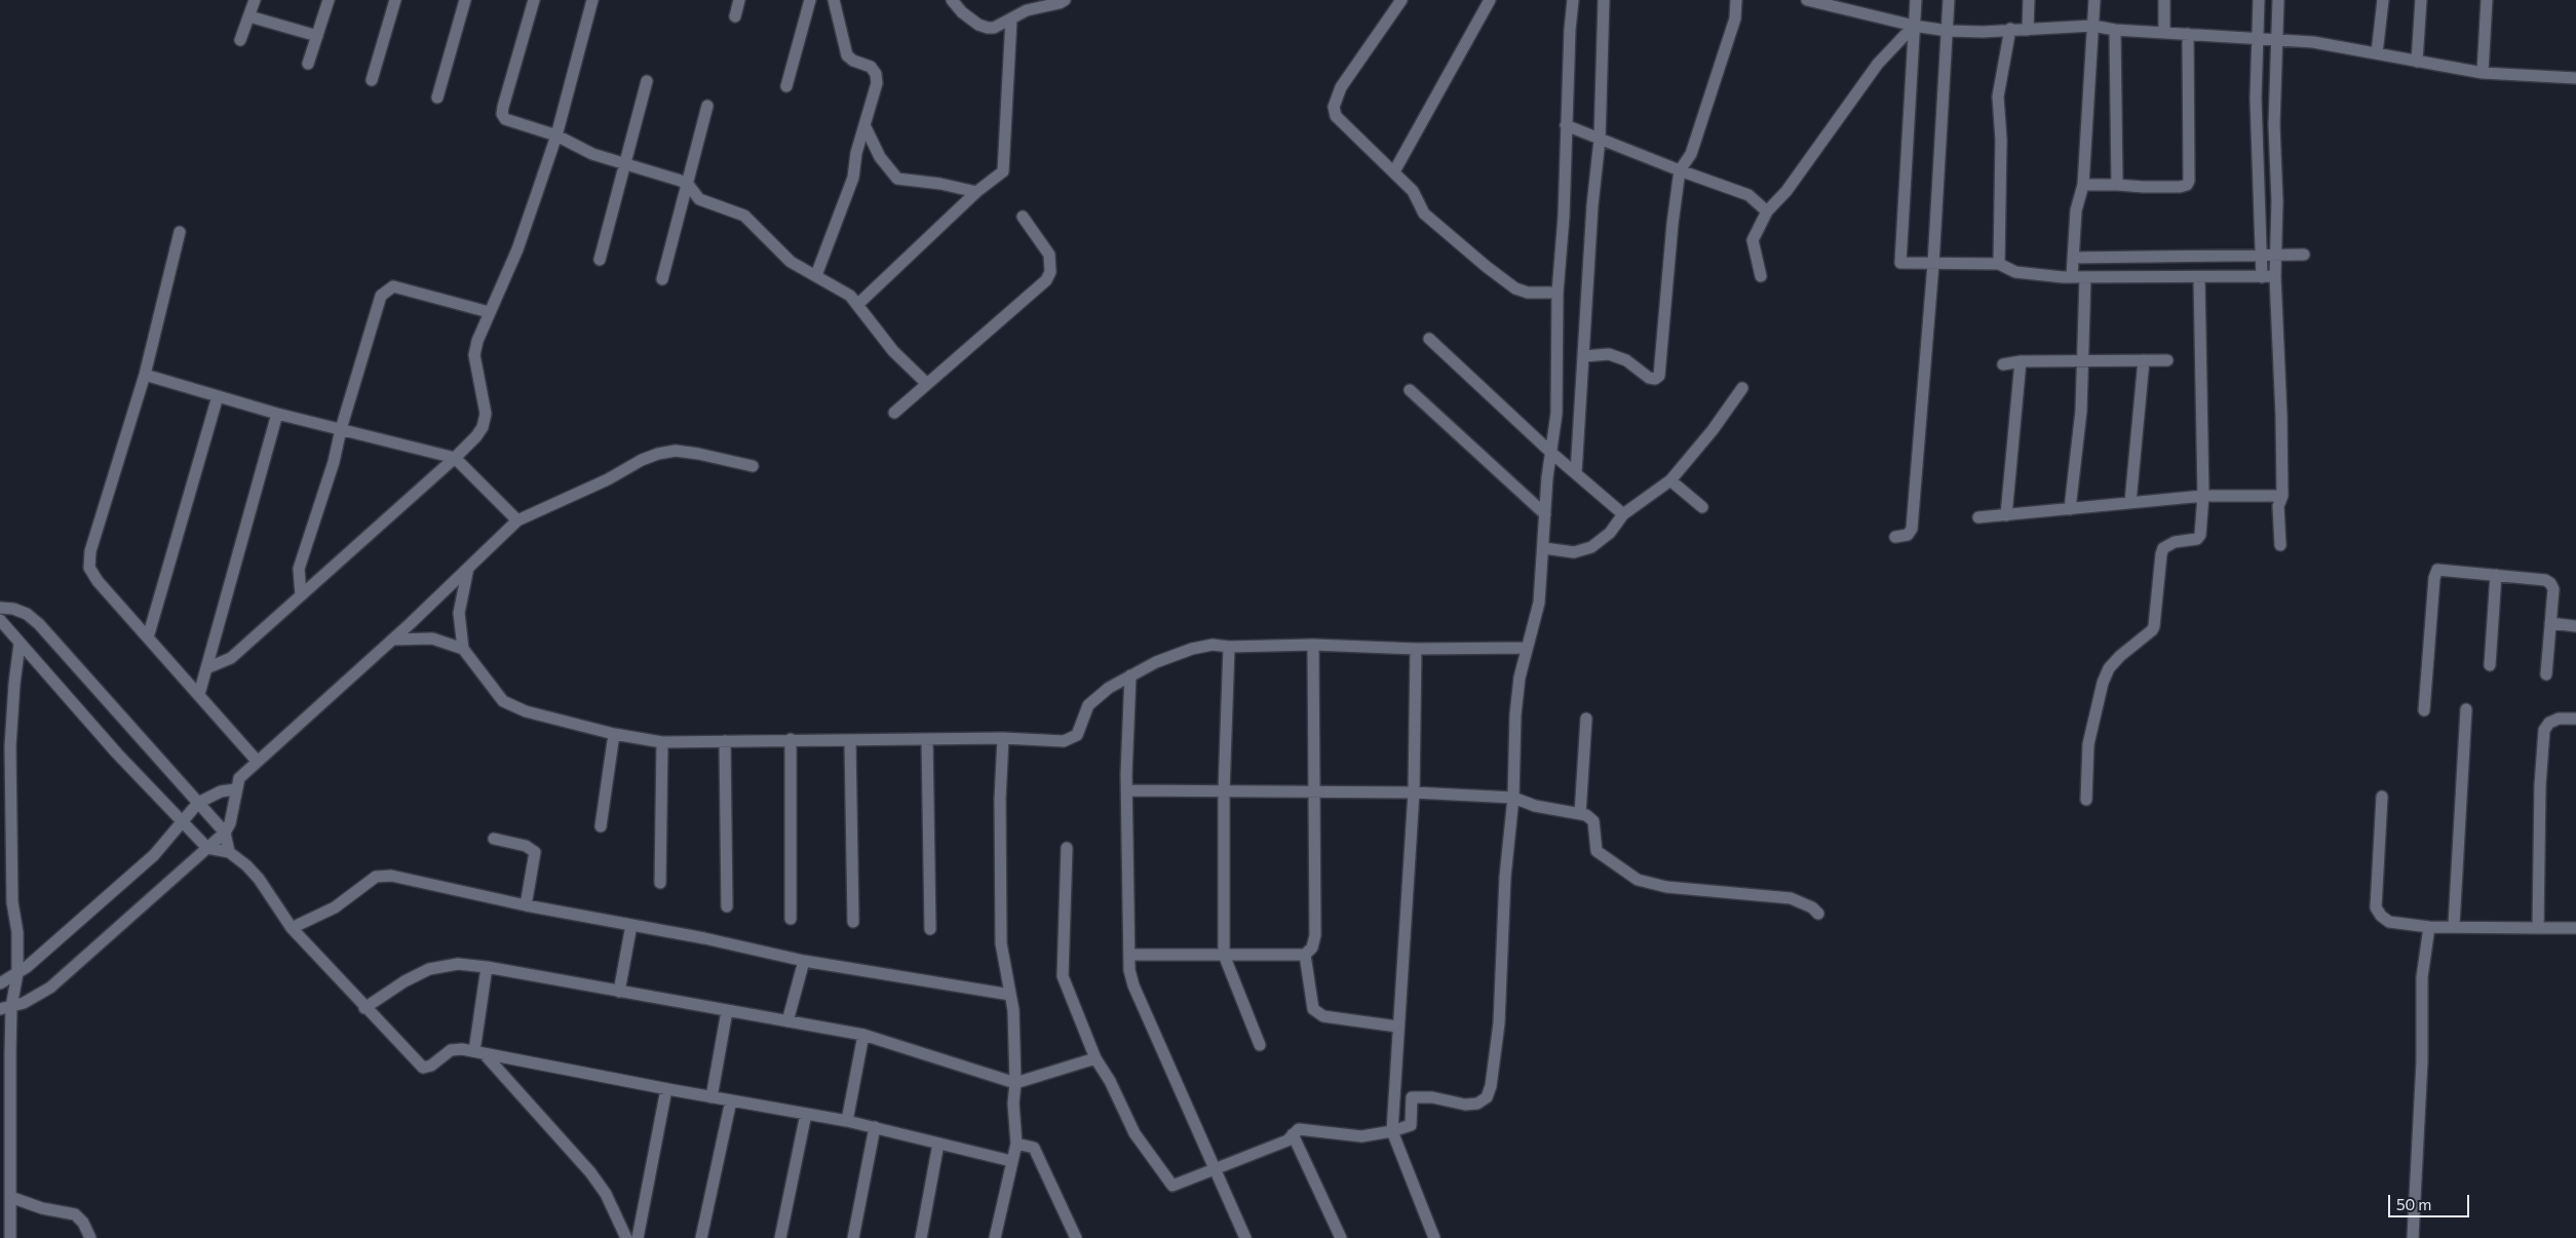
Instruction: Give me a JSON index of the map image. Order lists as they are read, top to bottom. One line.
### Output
{"scale_bar":"50 m"}
